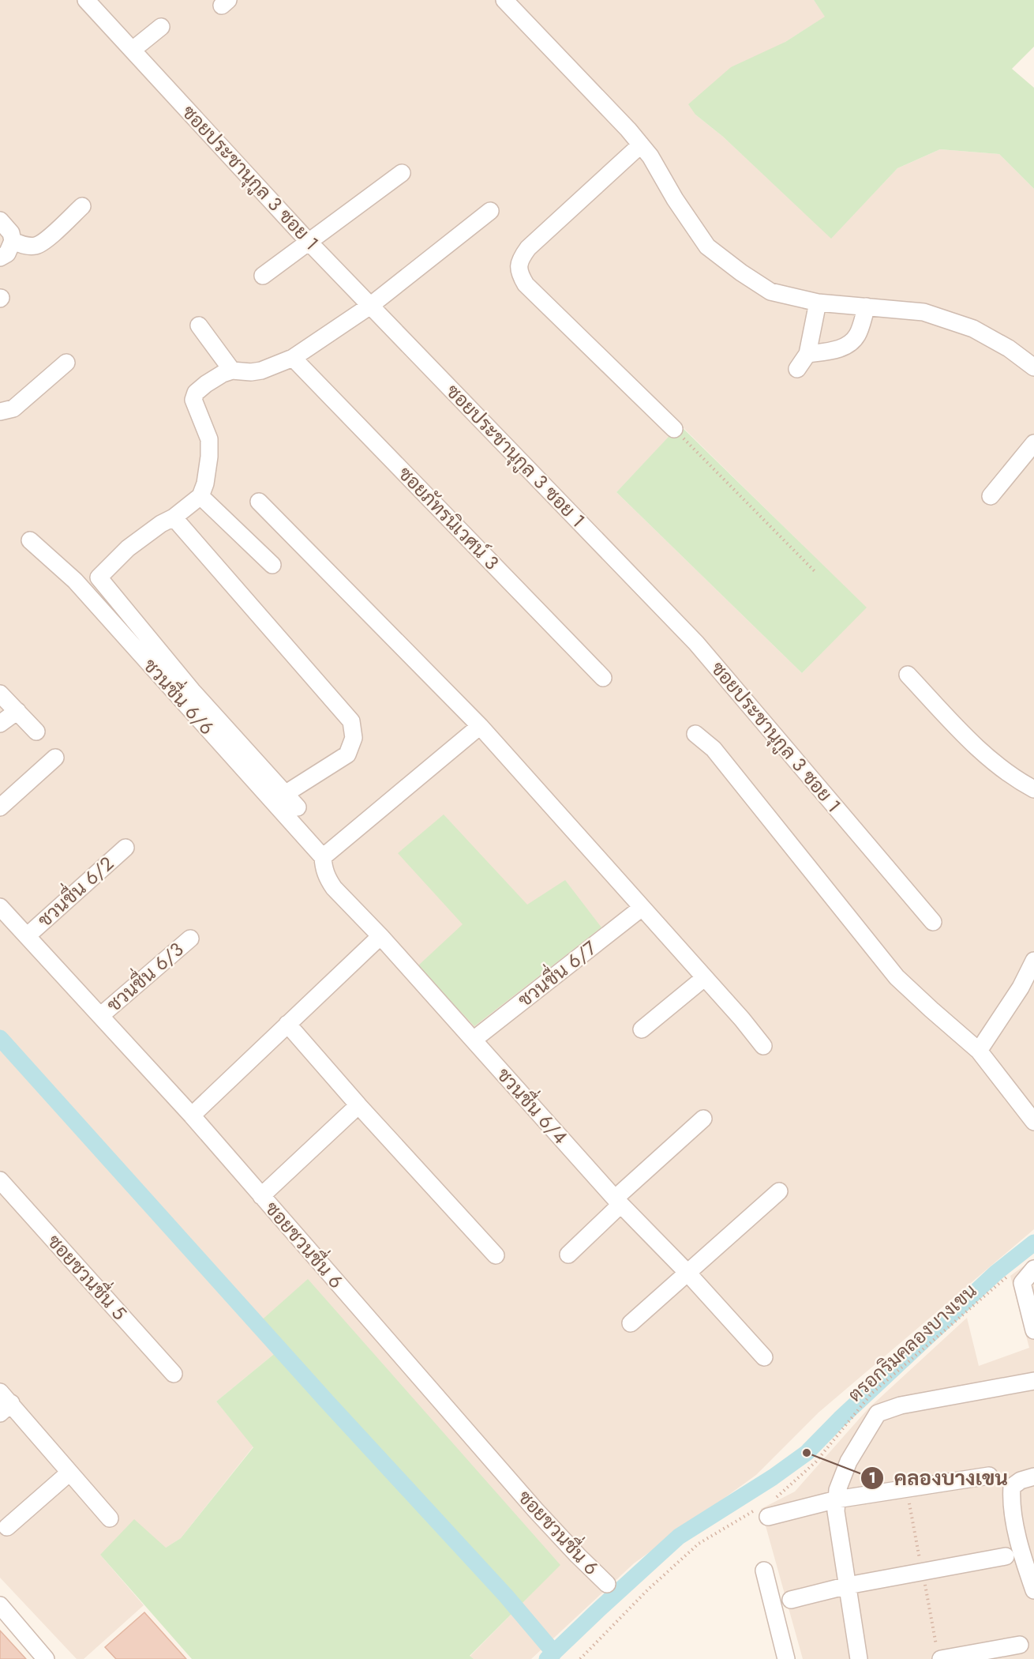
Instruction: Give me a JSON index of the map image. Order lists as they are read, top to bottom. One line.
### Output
{"streets":{"street":["ซอยประชานุกูล 3 ซอย 1","ซอยภัทรนิเวศน์ 3","ชวนชื่น 6/6","ชวนชื่น 6/2","ชวนชื่น 6/7","ชวนชื่น 6/3","ชวนชื่น 6/4","ซอยชวนชื่น 6","ซอยชวนชื่น 5"],"path":["ตรอกริมคลองบางเขน"]},"crossings":[["ชวนชื่น 6/6","ชวนชื่น 6/4"],["ชวนชื่น 6/2","ซอยชวนชื่น 6"],["ชวนชื่น 6/7","ชวนชื่น 6/4"],["ชวนชื่น 6/3","ซอยชวนชื่น 6"]],"places":["คลองบางเขน"]}
